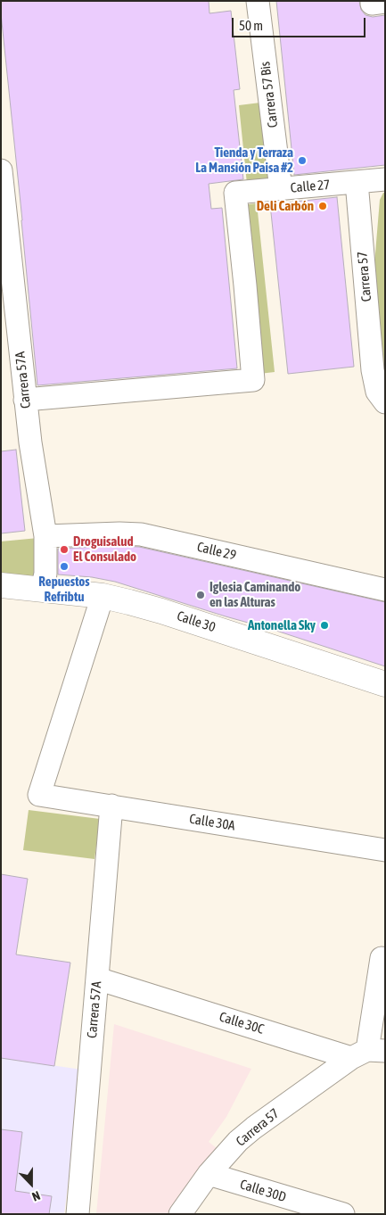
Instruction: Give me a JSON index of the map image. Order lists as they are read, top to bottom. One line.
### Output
{"streets":{"main road":["Calle 30"],"street":["Carrera 57 Bis","Calle 27","Carrera 57","Carrera 57A","Calle 29","Calle 30A","Calle 30C","Calle 30D"]},"crossings":[["Carrera 57 Bis","Calle 27"],["Calle 27","Carrera 57"],["Calle 27","Carrera 57A"],["Carrera 57","Calle 30C"],["Carrera 57","Calle 30D"],["Carrera 57A","Calle 29"],["Carrera 57A","Calle 30"],["Carrera 57A","Calle 30A"],["Carrera 57A","Calle 30C"],["Calle 30","Calle 30A"]],"places":["Tienda y Terraza La Mansión Paisa #2","Deli Carbón","Droguisalud El Consulado","Repuestos Refribtu","Iglesia Caminando en las Alturas","Antonella Sky"],"scale_bar":"50 m","north":"bottom"}
